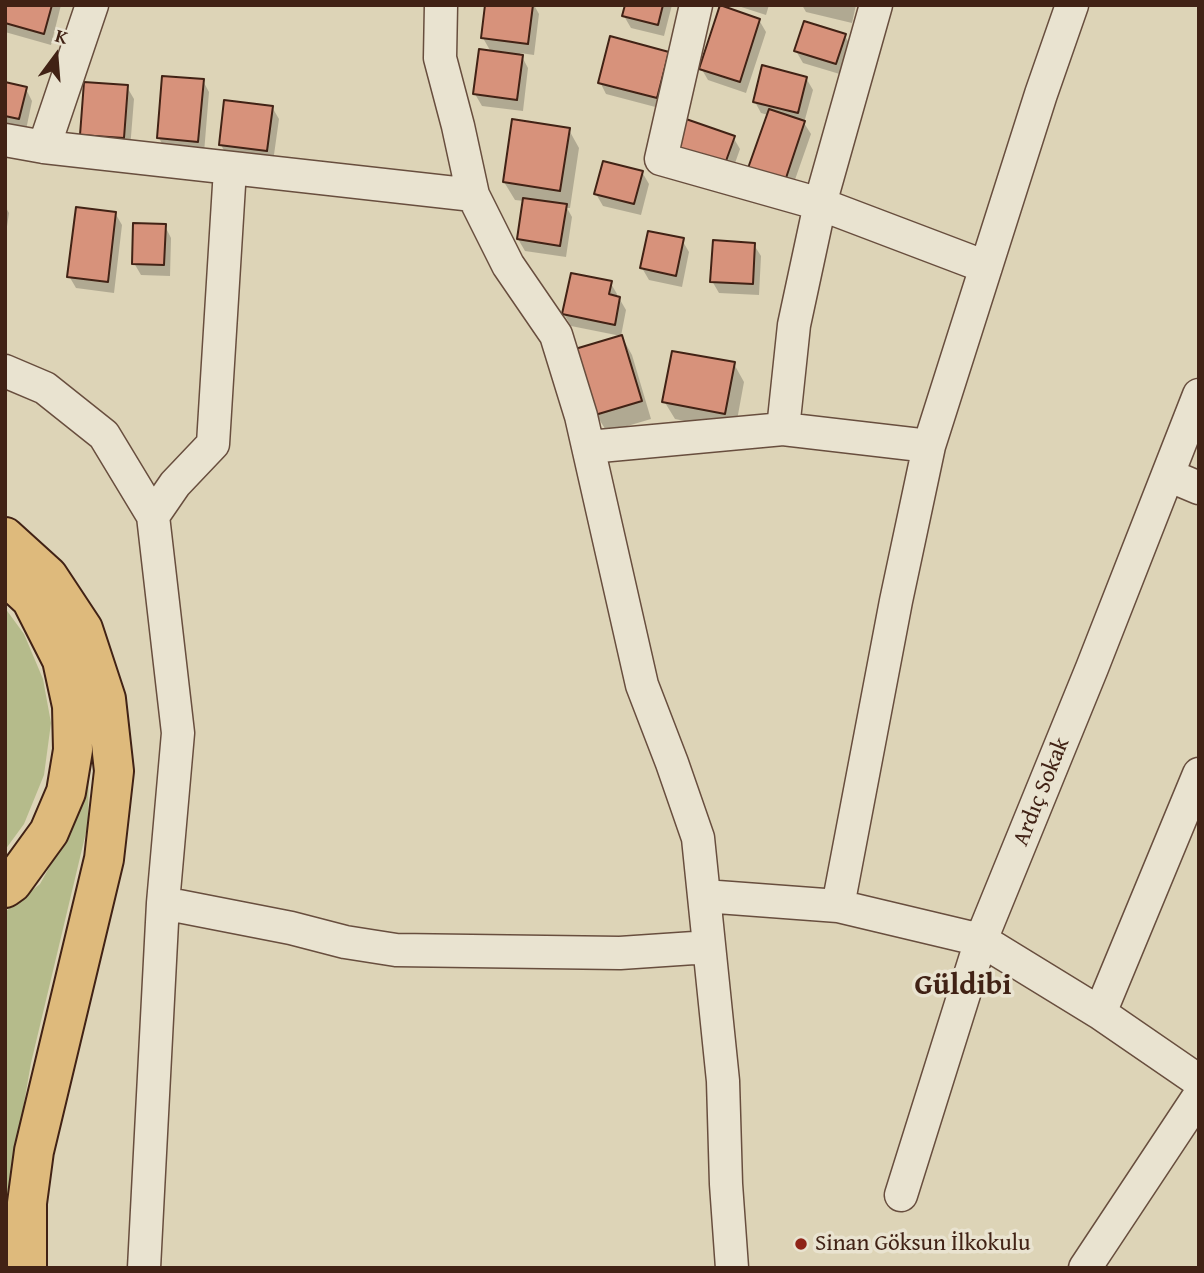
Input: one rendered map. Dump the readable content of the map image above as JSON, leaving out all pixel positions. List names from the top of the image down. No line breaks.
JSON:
{"streets":{"street":["Ardıç Sokak"]},"districts":["Güldibi"],"places":["Sinan Göksun İlkokulu"],"north":"top"}
